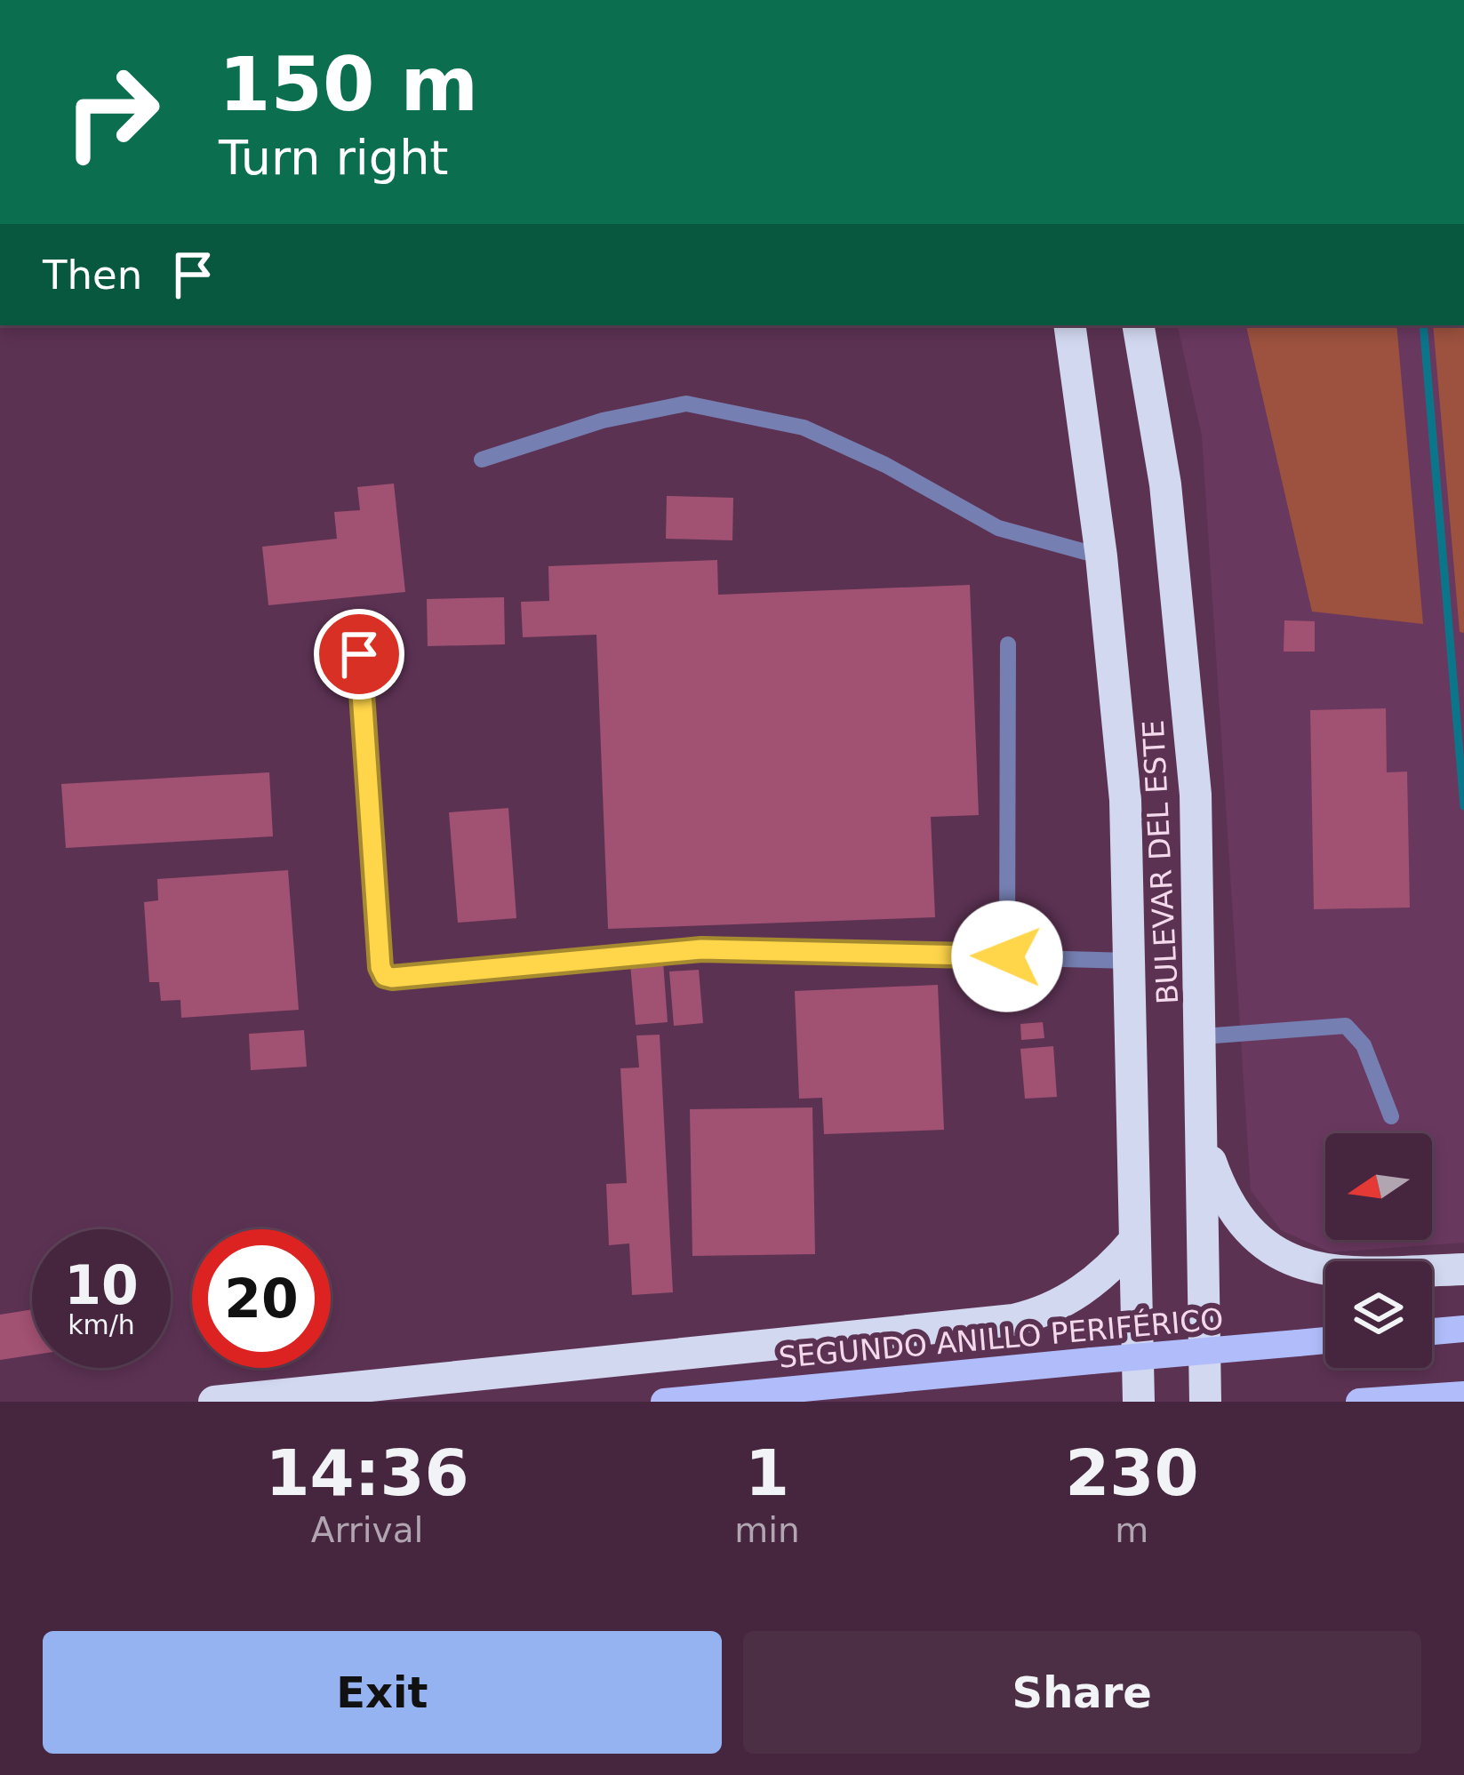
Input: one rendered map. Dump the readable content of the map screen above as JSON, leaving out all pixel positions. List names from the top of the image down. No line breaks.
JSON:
{"streets":{"highway":["BULEVAR DEL ESTE"],"main road":["SEGUNDO ANILLO PERIFÉRICO"]},"north":"left","page":{"turn":["150 m","Turn right"],"then":"Then","speed":"10 km/h","limit":"20","eta":["14:36","Arrival","1","min","230","m"],"buttons":["Exit","Share"]}}
